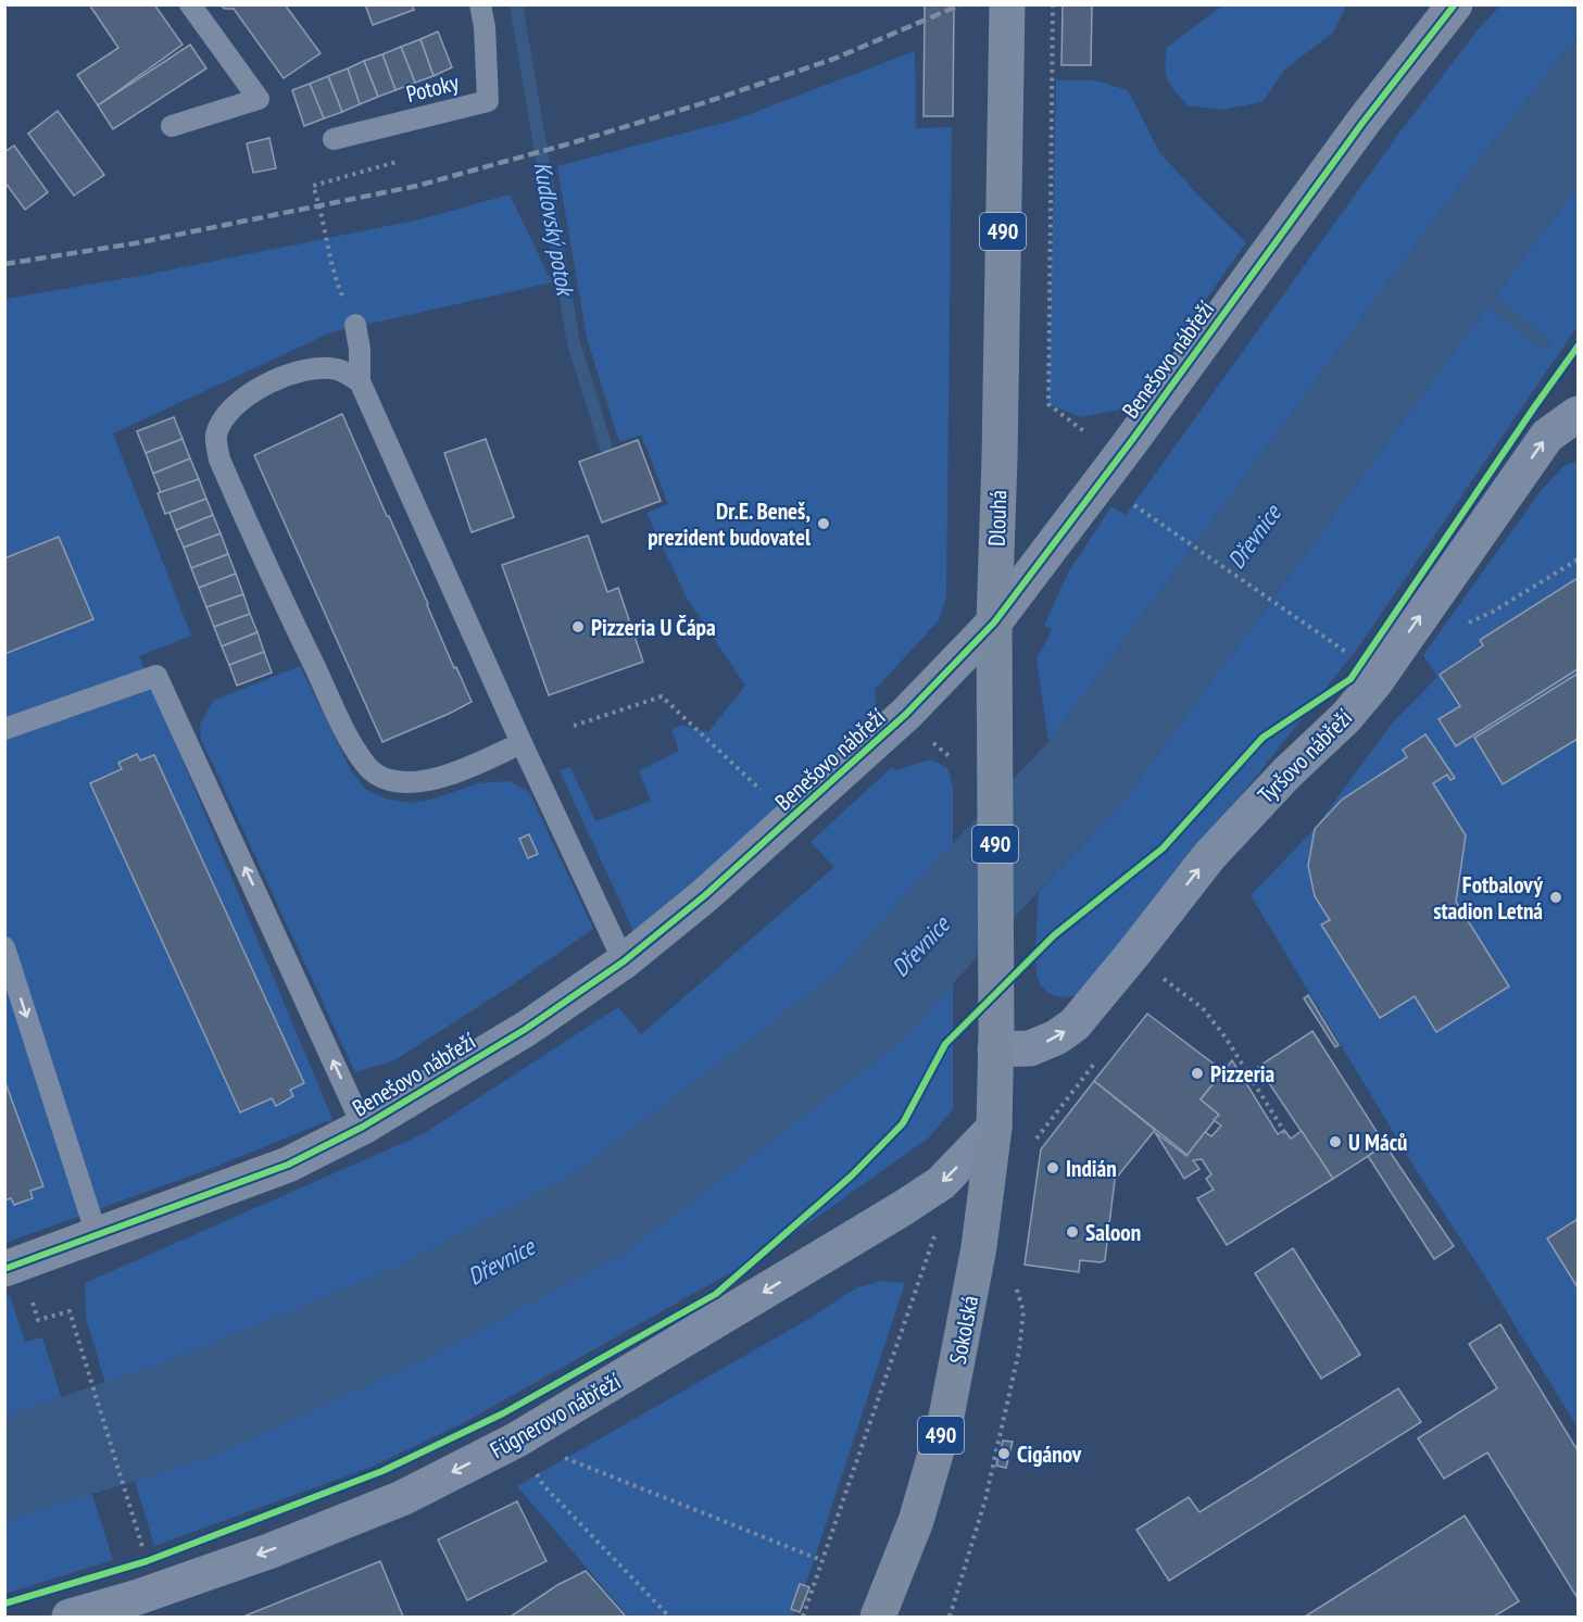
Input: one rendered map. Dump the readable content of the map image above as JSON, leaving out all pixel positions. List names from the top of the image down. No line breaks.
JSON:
{"streets":{"main road":["490","Dlouhá","Sokolská"],"street":["Benešovo nábřeží","Tyršovo nábřeží","Fügnerovo nábřeží"],"lane":["Potoky"]},"crossings":[["Benešovo nábřeží","Dlouhá"],["Dlouhá","Tyršovo nábřeží"],["Dlouhá","Sokolská"],["Tyršovo nábřeží","Sokolská"],["Sokolská","Fügnerovo nábřeží"]],"one_way":["Tyršovo nábřeží","Fügnerovo nábřeží"],"water":["Kudlovský potok","Dřevnice"],"places":["Dr.E. Beneš, prezident budovatel","Pizzeria U Čápa","Fotbalový stadion Letná","Pizzeria","U Máců","Indián","Saloon","Cigánov"]}
